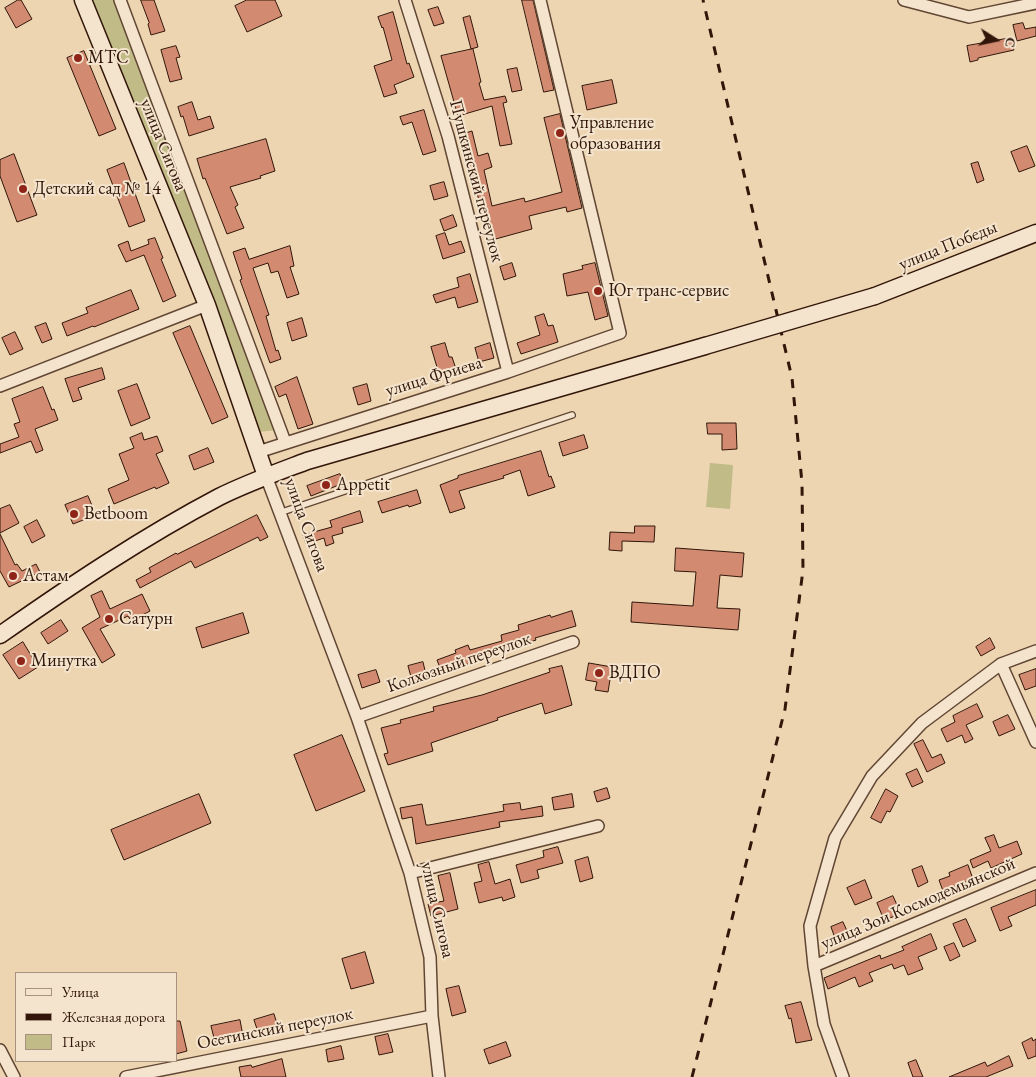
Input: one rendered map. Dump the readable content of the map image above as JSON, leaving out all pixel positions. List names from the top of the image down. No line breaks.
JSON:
{"streets":{"main road":["улица Сигова","улица Победы"],"street":["Пушкинский переулок","улица Фриева","Колхозный переулок","улица Зои Космодемьянской","Осетинский переулок"]},"crossings":[["улица Сигова","улица Победы"],["улица Сигова","улица Фриева"],["улица Сигова","Колхозный переулок"],["улица Сигова","Осетинский переулок"],["Пушкинский переулок","улица Фриева"]],"places":["МТС","Управление образования","Детский сад № 14","Юг транс-сервис","Appetit","Betboom","Астам","Сатурн","Минутка","ВДПО"],"legend":["Улица","Железная дорога","Парк"],"north":"right"}
